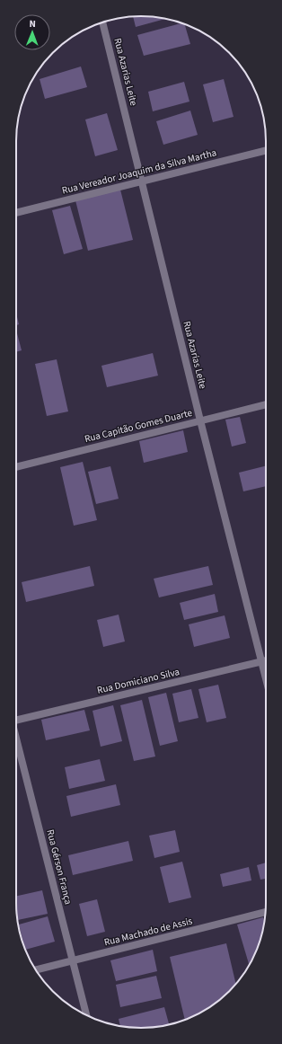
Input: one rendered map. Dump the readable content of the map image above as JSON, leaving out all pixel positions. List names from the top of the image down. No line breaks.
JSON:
{"streets":{"street":["Rua Azarias Leite","Rua Vereador Joaquim da Silva Martha","Rua Capitão Gomes Duarte","Rua Domiciano Silva","Rua Gérson França","Rua Machado de Assis"]},"crossings":[["Rua Azarias Leite","Rua Vereador Joaquim da Silva Martha"],["Rua Azarias Leite","Rua Capitão Gomes Duarte"],["Rua Azarias Leite","Rua Domiciano Silva"],["Rua Gérson França","Rua Machado de Assis"]],"north":"top"}
